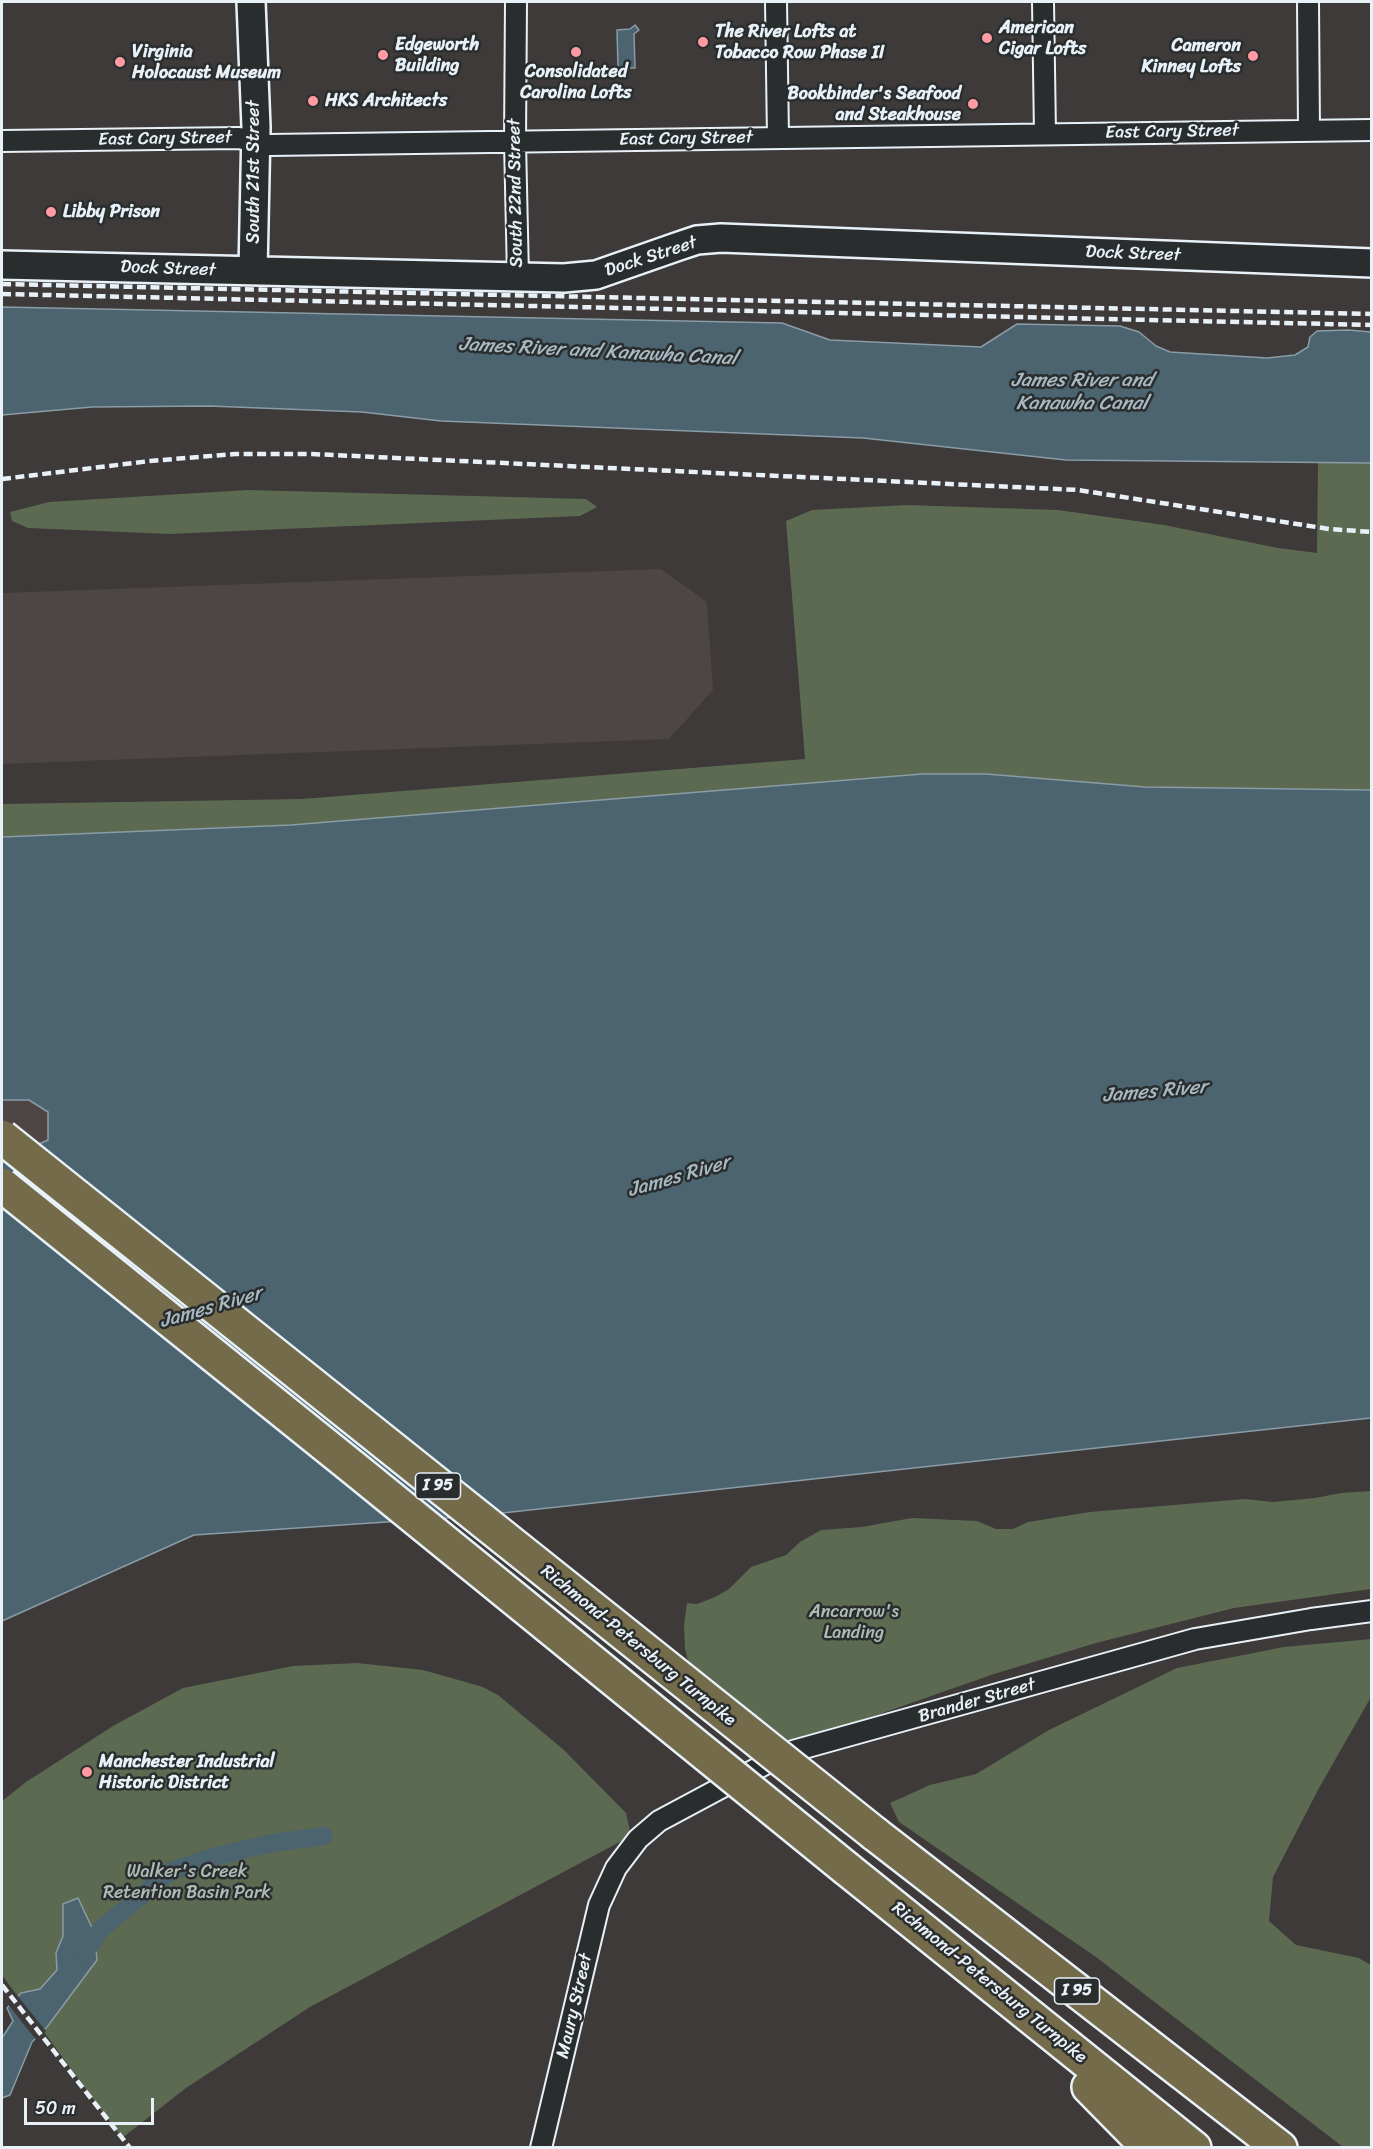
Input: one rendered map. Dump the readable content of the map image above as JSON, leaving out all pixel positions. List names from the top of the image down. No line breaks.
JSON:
{"streets":{"highway":["I 95","Richmond-Petersburg Turnpike"],"main road":["South 21st Street","Dock Street"],"street":["East Cary Street","South 22nd Street","Brander Street","Maury Street"]},"crossings":[["East Cary Street","South 21st Street"],["East Cary Street","South 22nd Street"],["South 21st Street","Dock Street"],["South 22nd Street","Dock Street"],["Brander Street","Maury Street"]],"water":["James River and Kanawha Canal","James River"],"parks":["Ancarrow's Landing","Walker's Creek Retention Basin Park"],"places":["American Cigar Lofts","The River Lofts at Tobacco Row Phase II","Consolidated Carolina Lofts","Edgeworth Building","Cameron Kinney Lofts","Virginia Holocaust Museum","HKS Architects","Bookbinder's Seafood and Steakhouse","Libby Prison","Manchester Industrial Historic District"],"scale_bar":"50 m"}
